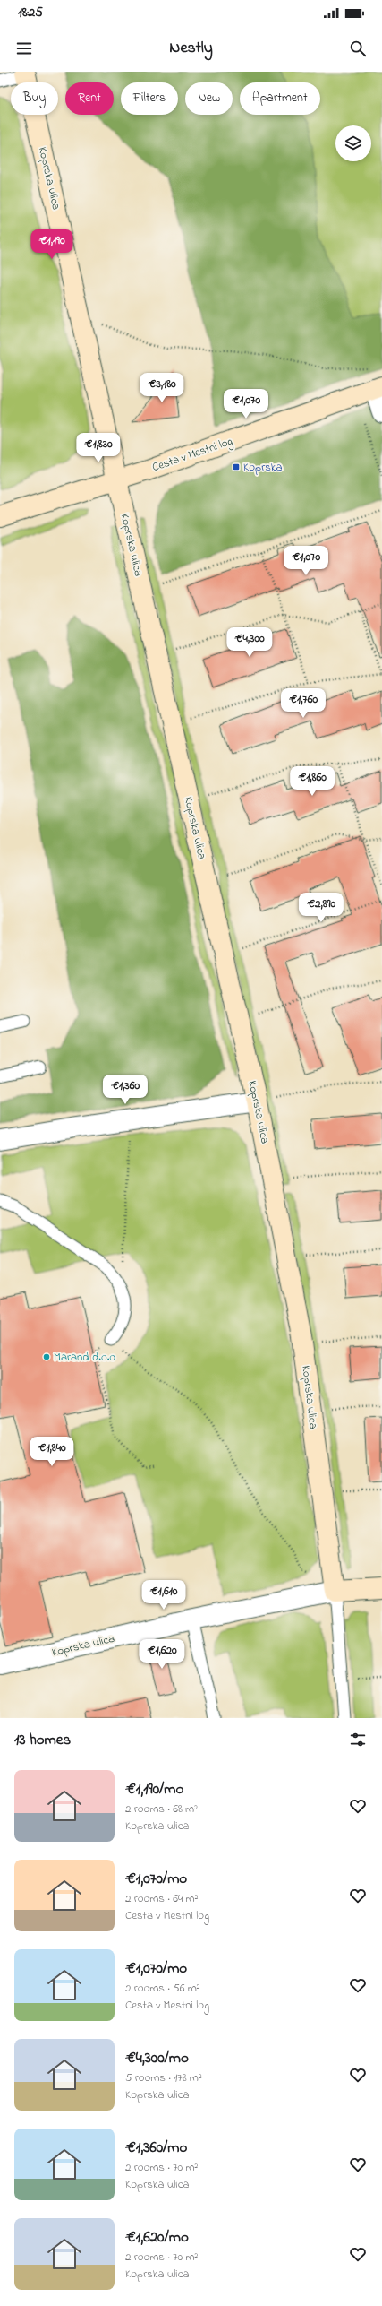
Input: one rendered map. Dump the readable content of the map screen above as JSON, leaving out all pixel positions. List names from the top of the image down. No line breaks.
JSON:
{"streets":{"street":["Koprska ulica","Cesta v Mestni log"]},"crossings":[["Koprska ulica","Cesta v Mestni log"]],"places":{"transit":["Koprska"],"other":["Marand d.o.o"]},"page":{"status":"18:25","header":"Nestly","chip":["Buy","Rent","Filters","New","Apartment"],"price":["€1,190","€3,180","€1,070","€1,830","€1,070","€4,300","€1,760","€1,860","€2,890","€1,360","€1,840","€1,610","€1,620"],"heading":"13 homes","list":[{"name":"€1,190/mo","note":"2 rooms · 68 m² · Koprska ulica"},{"name":"€1,070/mo","note":"2 rooms · 64 m² · Cesta v Mestni log"},{"name":"€1,070/mo","note":"2 rooms · 56 m² · Cesta v Mestni log"},{"name":"€4,300/mo","note":"5 rooms · 178 m² · Koprska ulica"},{"name":"€1,360/mo","note":"2 rooms · 70 m² · Koprska ulica"},{"name":"€1,620/mo","note":"2 rooms · 70 m² · Koprska ulica"}]}}
